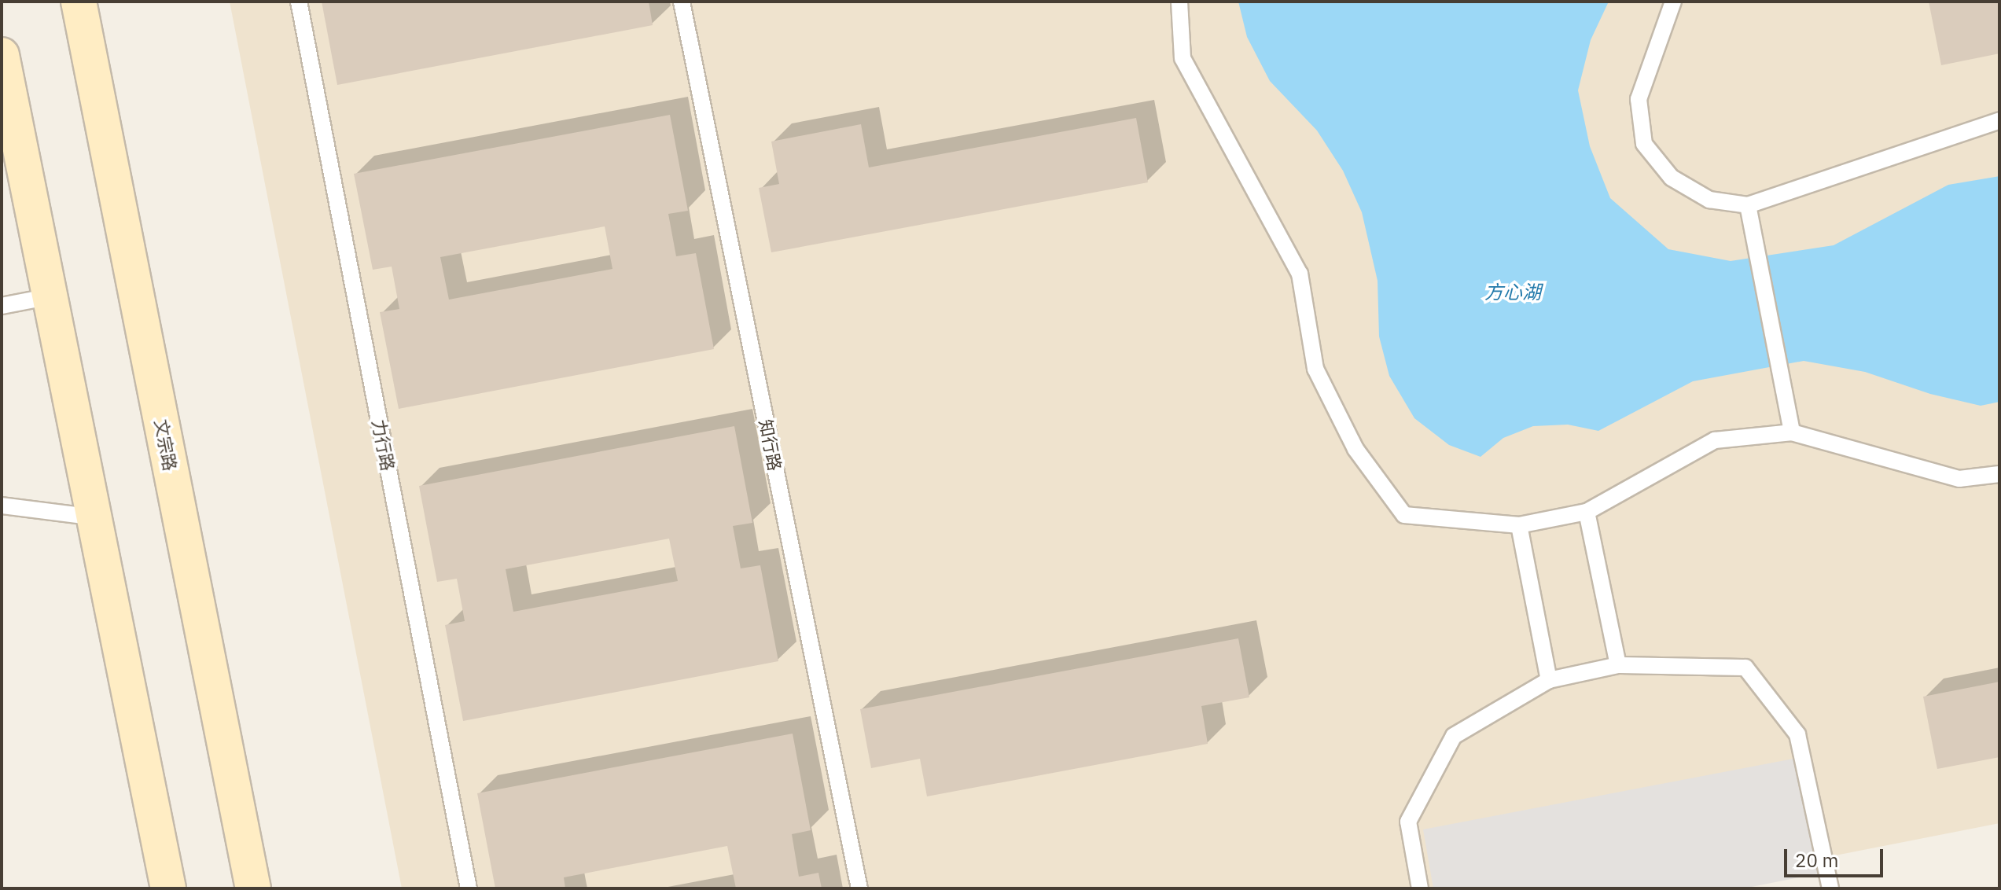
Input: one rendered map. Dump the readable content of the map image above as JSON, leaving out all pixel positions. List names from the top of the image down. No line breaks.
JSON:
{"streets":{"street":["文宗路"],"lane":["力行路","知行路"]},"water":["方心湖"],"scale_bar":"20 m"}
